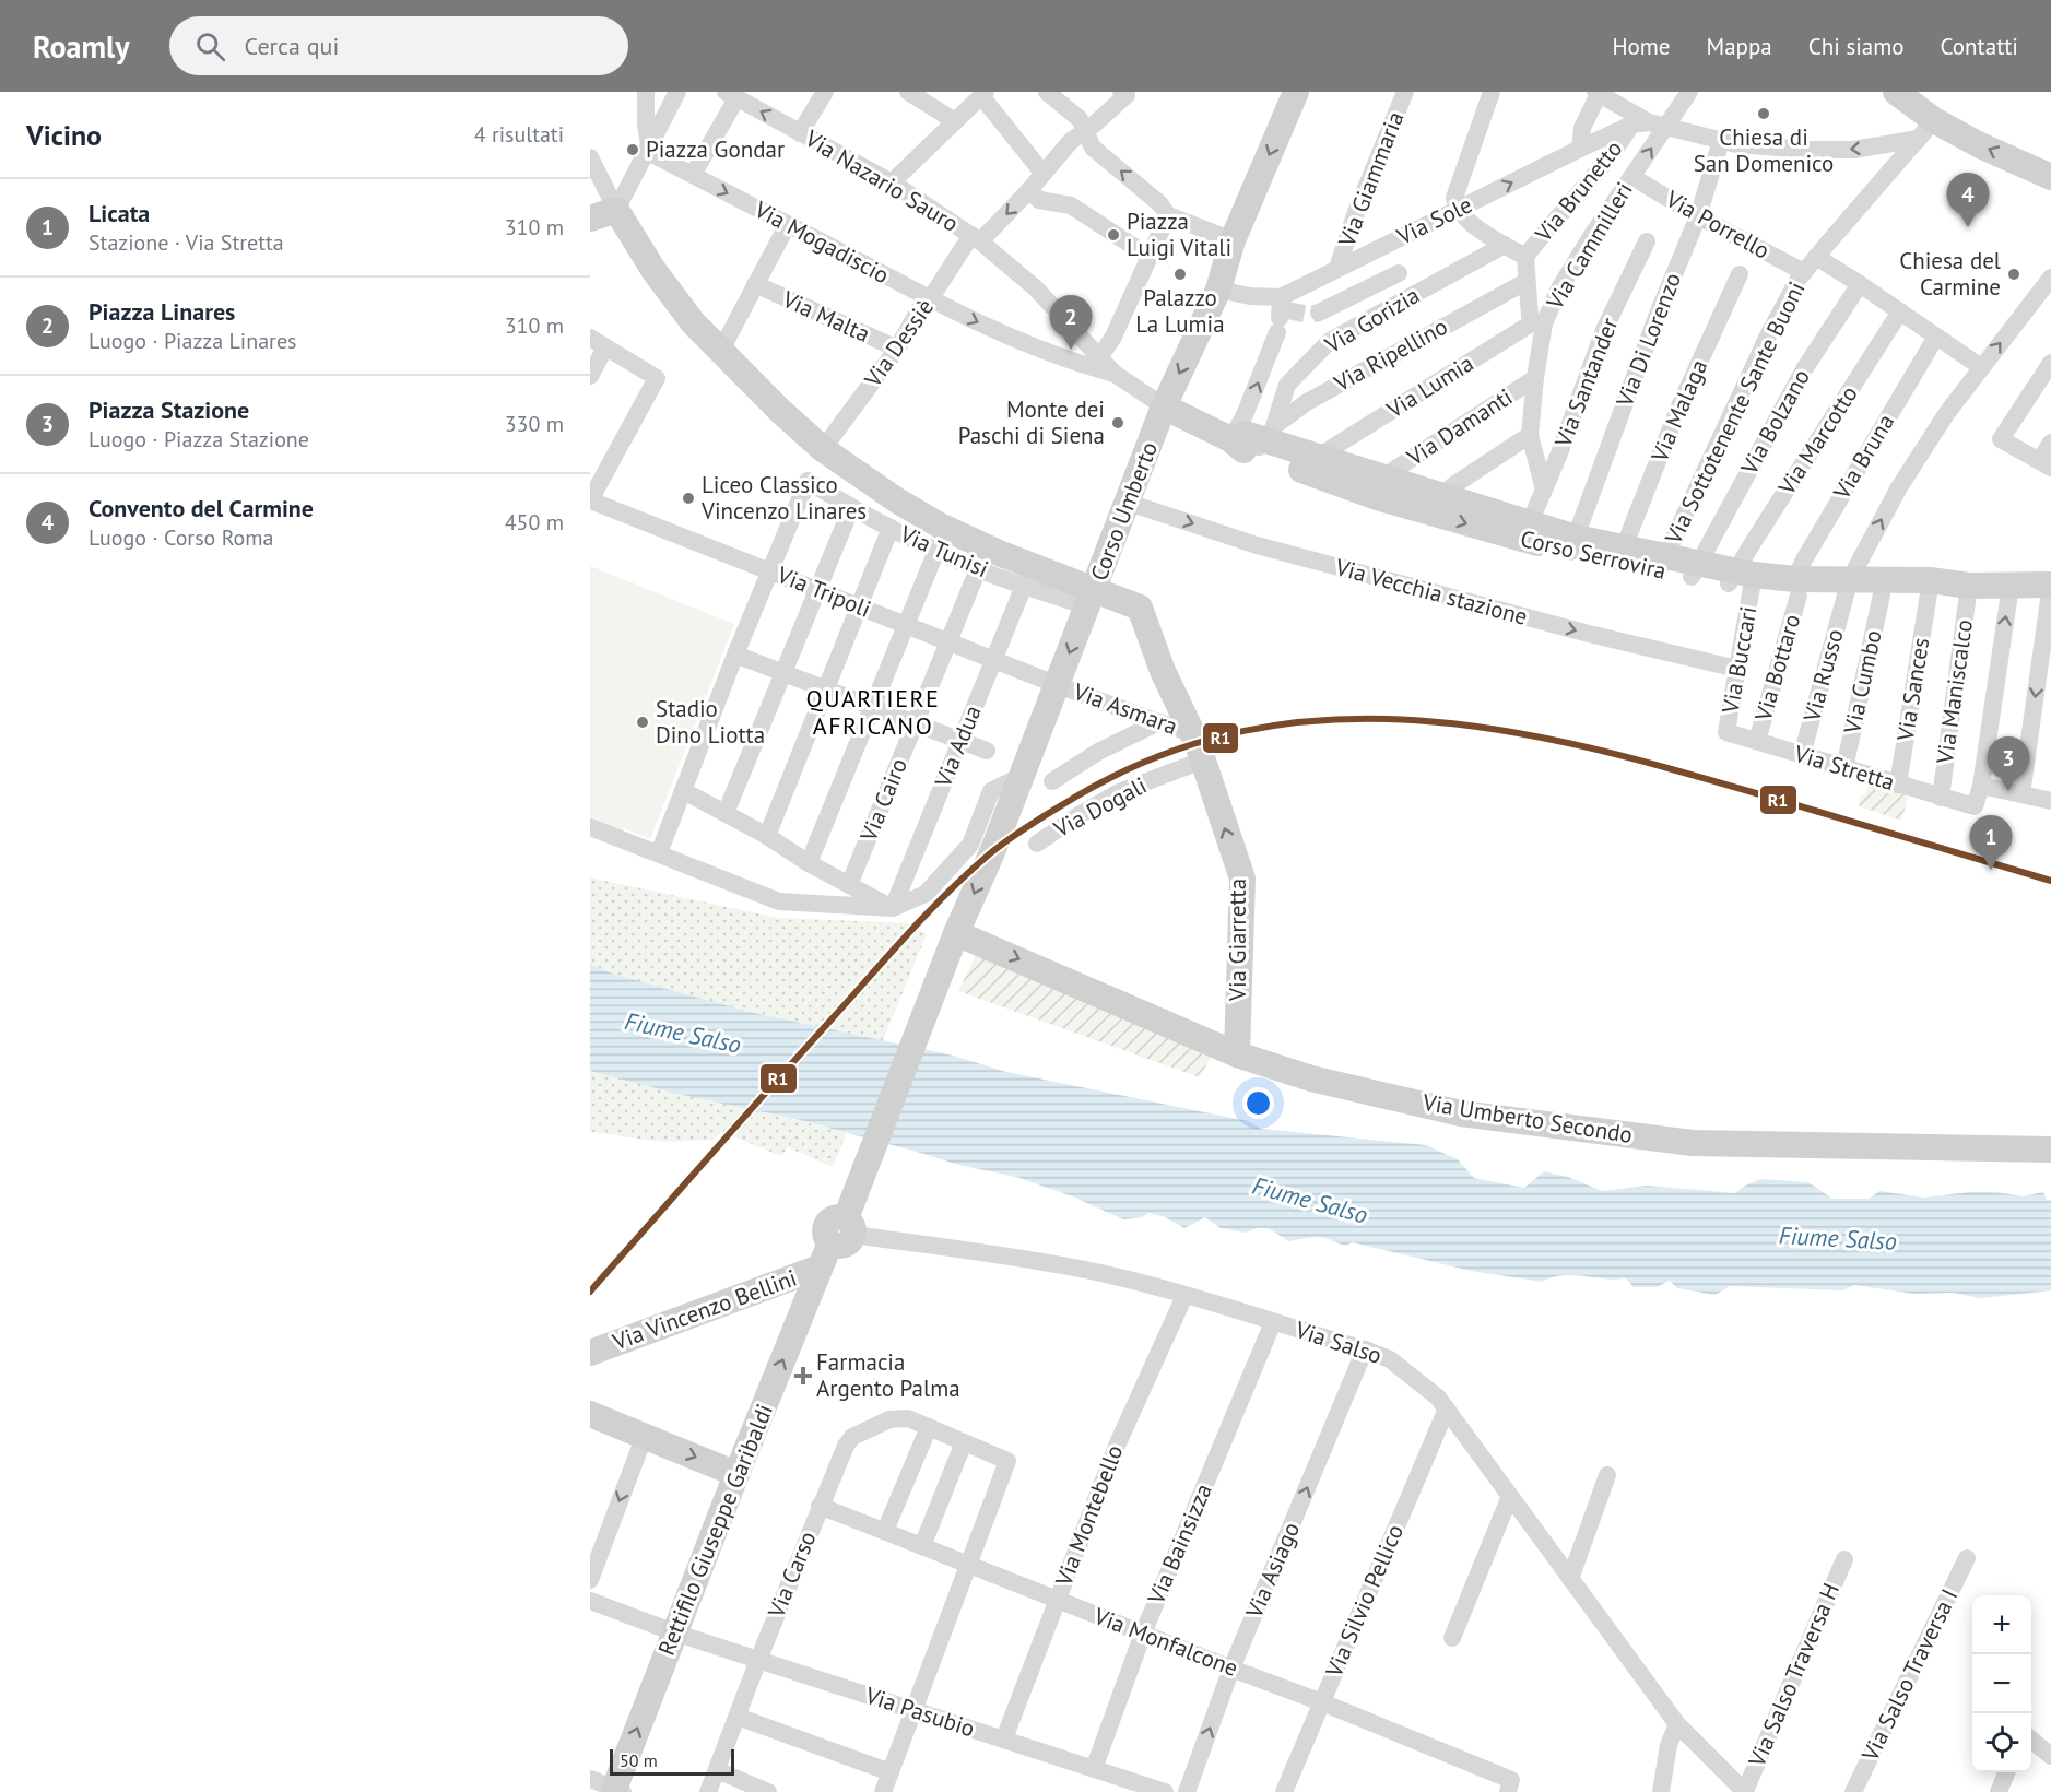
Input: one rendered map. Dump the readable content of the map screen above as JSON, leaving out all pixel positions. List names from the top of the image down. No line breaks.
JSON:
{"streets":{"main road":["Corso Umberto","Corso Serrovira","Via Giarretta","Via Umberto Secondo","Via Vincenzo Bellini","Rettifilo Giuseppe Garibaldi"],"street":["Via Giammaria","Via Nazario Sauro","Via Brunetto","Via Sole","Via Porrello","Via Mogadiscio","Via Cammilleri","Via Malta","Via Gorizia","Via Di Lorenzo","Via Dessiè","Via Ripellino","Via Santander","Via Lumia","Via Malaga","Via Sottotenente Sante Buoni","Via Bolzano","Via Damanti","Via Marcotto","Via Bruna","Via Tunisi","Via Tripoli","Via Vecchia stazione","Via Buccari","Via Bottaro","Via Russo","Via Cumbo","Via Sances","Via Maniscalco","Via Asmara","Via Adua","Via Stretta","Via Cairo","Via Dogali","Via Salso","Via Montebello","Via Bainsizza","Via Asiago","Via Carso","Via Silvio Pellico","Via Monfalcone","Via Salso Traversa H","Via Salso Traversa I","Via Pasubio"]},"crossings":[["Via Giammaria","Via Sole"],["Via Nazario Sauro","Via Mogadiscio"],["Via Nazario Sauro","Via Dessiè"],["Via Brunetto","Via Sole"],["Via Brunetto","Via Cammilleri"],["Via Sole","Via Cammilleri"],["Via Porrello","Via Cammilleri"],["Via Porrello","Via Di Lorenzo"],["Via Porrello","Via Sottotenente Sante Buoni"],["Via Mogadiscio","Via Dessiè"],["Via Cammilleri","Via Santander"],["Via Cammilleri","Via Lumia"],["Via Cammilleri","Via Damanti"],["Via Malta","Via Dessiè"],["Via Gorizia","Via Ripellino"],["Via Gorizia","Corso Serrovira"],["Via Di Lorenzo","Corso Serrovira"],["Via Ripellino","Corso Serrovira"],["Via Santander","Corso Serrovira"],["Via Lumia","Corso Serrovira"],["Via Malaga","Corso Serrovira"],["Via Sottotenente Sante Buoni","Corso Serrovira"],["Via Bolzano","Corso Serrovira"],["Via Damanti","Corso Serrovira"],["Via Marcotto","Corso Serrovira"],["Via Marcotto","Via Buccari"],["Via Bruna","Corso Serrovira"],["Via Bruna","Via Bottaro"],["Corso Umberto","Via Tunisi"],["Corso Umberto","Corso Serrovira"],["Corso Umberto","Via Tripoli"],["Corso Umberto","Via Vecchia stazione"],["Corso Umberto","Via Asmara"],["Corso Umberto","Via Giarretta"],["Corso Umberto","Via Umberto Secondo"],["Corso Umberto","Rettifilo Giuseppe Garibaldi"],["Via Tunisi","Via Tripoli"],["Via Tunisi","Via Adua"],["Via Tunisi","Via Cairo"],["Via Tunisi","Via Giarretta"],["Corso Serrovira","Via Buccari"],["Corso Serrovira","Via Bottaro"],["Corso Serrovira","Via Russo"],["Corso Serrovira","Via Cumbo"],["Corso Serrovira","Via Sances"],["Corso Serrovira","Via Maniscalco"],["Via Tripoli","Via Asmara"],["Via Tripoli","Via Adua"],["Via Tripoli","Via Cairo"],["Via Vecchia stazione","Via Buccari"],["Via Buccari","Via Stretta"],["Via Bottaro","Via Stretta"],["Via Russo","Via Stretta"],["Via Cumbo","Via Stretta"],["Via Sances","Via Stretta"],["Via Maniscalco","Via Stretta"],["Via Asmara","Via Dogali"],["Via Asmara","Via Giarretta"],["Via Dogali","Via Giarretta"],["Via Giarretta","Via Umberto Secondo"],["Via Vincenzo Bellini","Rettifilo Giuseppe Garibaldi"],["Via Salso","Via Montebello"],["Via Salso","Rettifilo Giuseppe Garibaldi"],["Via Salso","Via Bainsizza"],["Via Salso","Via Asiago"],["Via Salso","Via Silvio Pellico"],["Via Salso","Via Salso Traversa H"],["Via Montebello","Via Monfalcone"],["Via Montebello","Via Pasubio"],["Rettifilo Giuseppe Garibaldi","Via Pasubio"],["Via Bainsizza","Via Monfalcone"],["Via Bainsizza","Via Pasubio"],["Via Asiago","Via Monfalcone"],["Via Carso","Via Monfalcone"],["Via Carso","Via Pasubio"],["Via Silvio Pellico","Via Monfalcone"]],"one_way":["Corso Umberto","Via Vecchia stazione","Via Russo","Via Giarretta","Rettifilo Giuseppe Garibaldi","Via Asiago"],"districts":["QUARTIERE AFRICANO"],"water":["Fiume Salso"],"places":{"other":["Chiesa di San Domenico","Piazza Gondar","Piazza Luigi Vitali","Palazzo La Lumia","Chiesa del Carmine","Monte dei Paschi di Siena","Liceo Classico Vincenzo Linares","Stadio Dino Liotta"],"health":["Farmacia Argento Palma"]},"lines":["transit line R1"],"scale_bar":"50 m","page":{"header":"Roamly","search":"Cerca qui","nav":["Home","Mappa","Chi siamo","Contatti"],"heading":["Vicino","4 risultati"],"pins":["4","2","3","1"],"list":[{"mark":"1","name":"Licata","note":"Stazione · Via Stretta","value":"310 m"},{"mark":"2","name":"Piazza Linares","note":"Luogo · Piazza Linares","value":"310 m"},{"mark":"3","name":"Piazza Stazione","note":"Luogo · Piazza Stazione","value":"330 m"},{"mark":"4","name":"Convento del Carmine","note":"Luogo · Corso Roma","value":"450 m"}],"map_buttons":["+","−"],"scale":"50 m"}}
